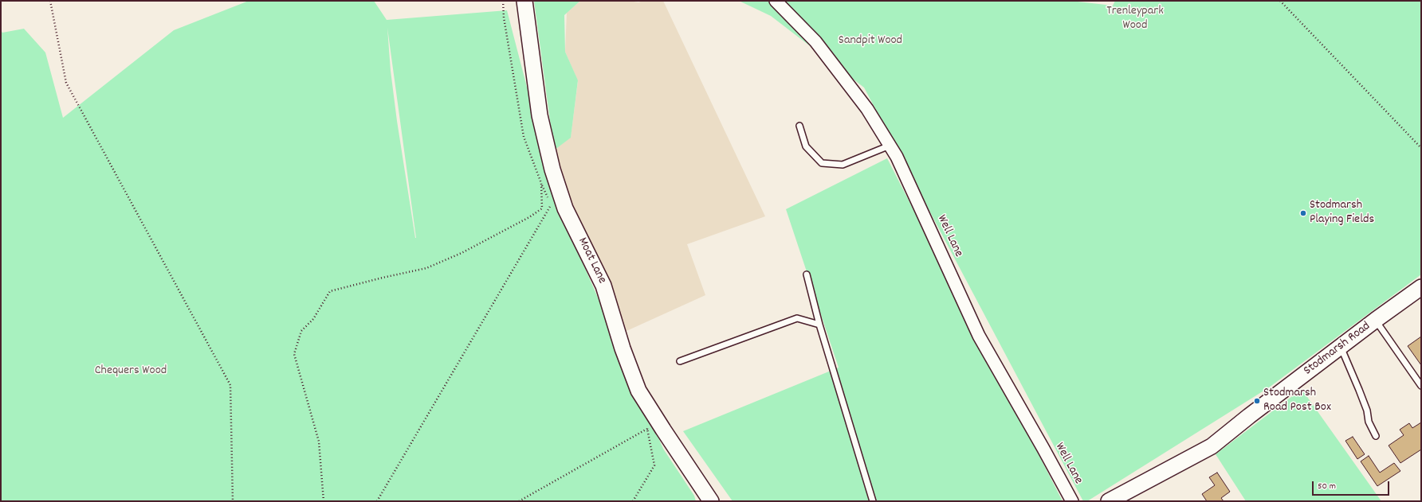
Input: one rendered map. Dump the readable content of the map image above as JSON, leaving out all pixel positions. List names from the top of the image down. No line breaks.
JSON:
{"streets":{"street":["Well Lane","Moat Lane","Stodmarsh Road"]},"parks":["Trenleypark Wood","Sandpit Wood","Chequers Wood"],"places":["Stodmarsh Playing Fields","Stodmarsh Road Post Box"],"scale_bar":"50 m"}
